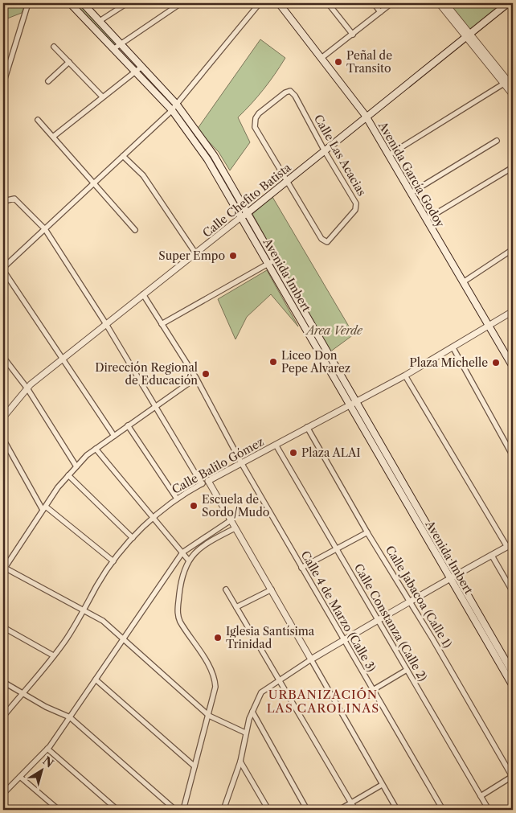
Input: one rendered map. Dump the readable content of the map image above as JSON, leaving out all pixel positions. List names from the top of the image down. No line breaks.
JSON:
{"streets":{"main road":["Avenida García Godoy","Calle Chefito Batista","Avenida Imbert"],"street":["Calle Las Acacias","Calle Balilo Gómez","Calle Jabacoa (Calle 1)","Calle 4 de Marzo (Calle 3)","Calle Constanza (Calle 2)"]},"crossings":[["Calle Las Acacias","Calle Chefito Batista"],["Avenida García Godoy","Calle Chefito Batista"],["Avenida García Godoy","Calle Balilo Gómez"],["Calle Chefito Batista","Avenida Imbert"],["Calle Chefito Batista","Calle 4 de Marzo (Calle 3)"],["Avenida Imbert","Calle Balilo Gómez"],["Calle Balilo Gómez","Calle Jabacoa (Calle 1)"],["Calle Balilo Gómez","Calle 4 de Marzo (Calle 3)"],["Calle Balilo Gómez","Calle Constanza (Calle 2)"]],"districts":["URBANIZACIÓN LAS CAROLINAS"],"parks":["Area Verde"],"places":["Peñal de Transito","Super Empo","Liceo Don Pepe Alvarez","Plaza Michelle","Dirección Regional de Educación","Plaza ALAI","Escuela de Sordo/Mudo","Iglesia Santísima Trinidad"],"north":"top right"}
